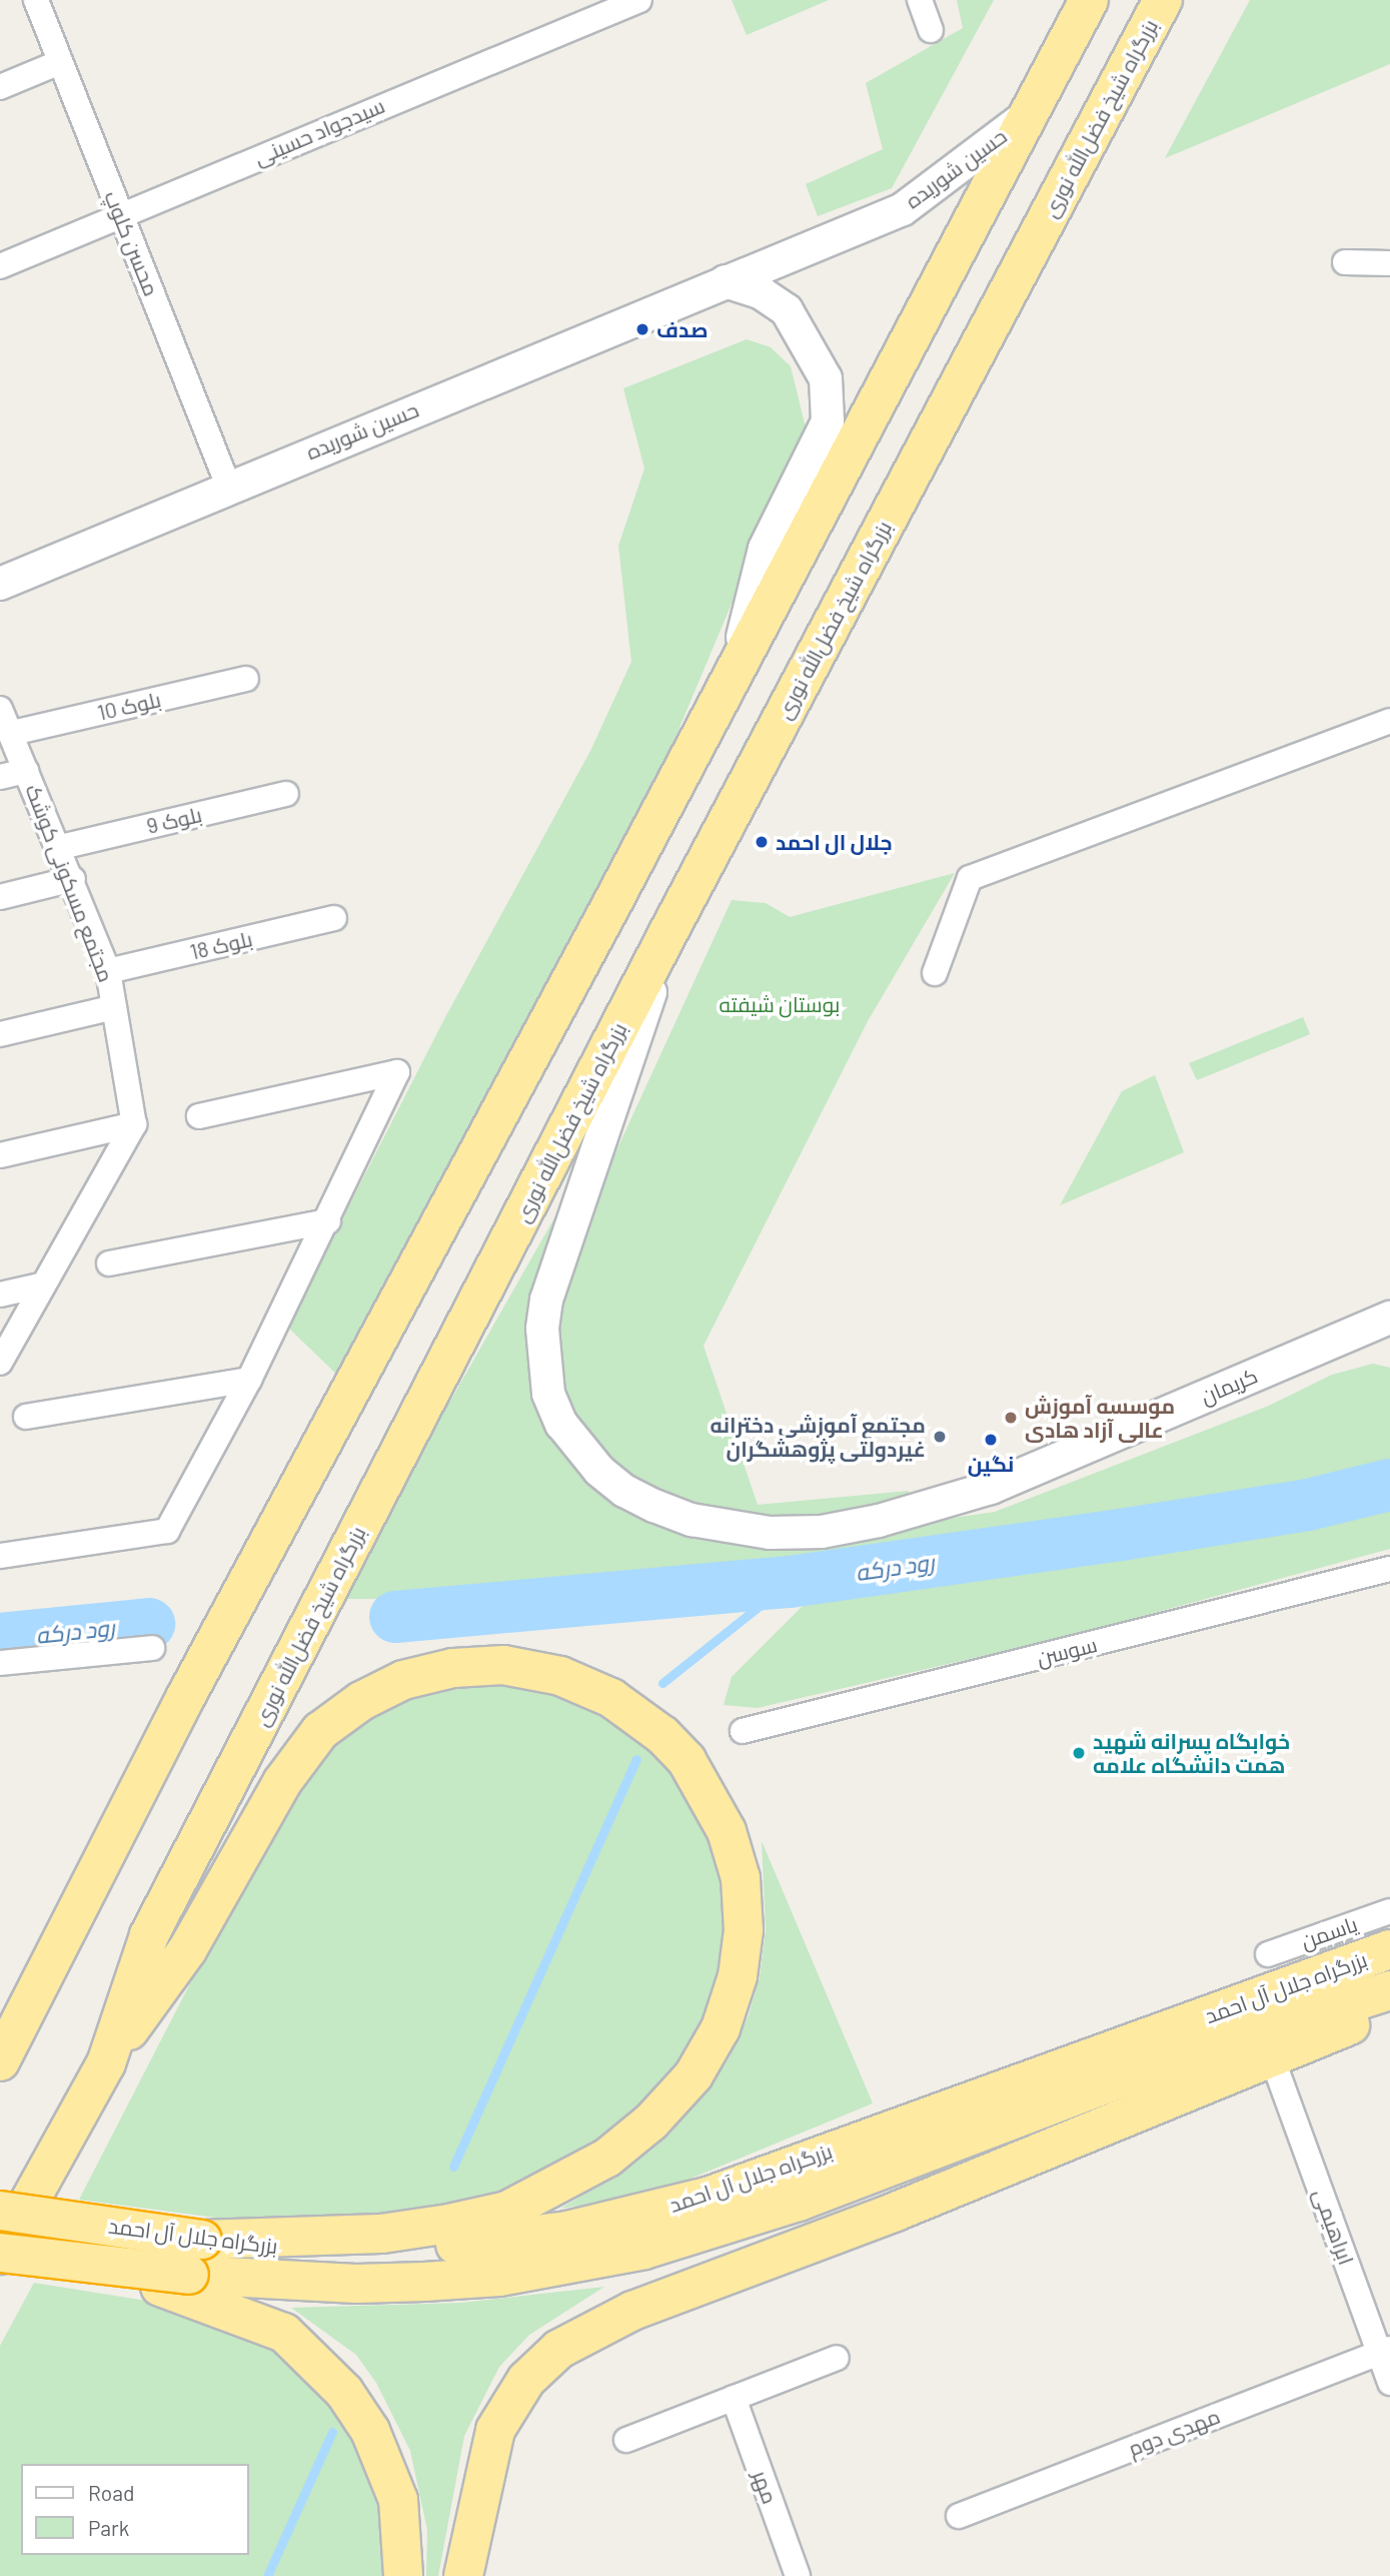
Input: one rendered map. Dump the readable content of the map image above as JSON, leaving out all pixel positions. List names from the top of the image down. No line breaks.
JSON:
{"streets":{"highway":["بزرگراه شیخ فضل‌الله نوری","بزرگراه جلال آل احمد"],"street":["سیدجواد حسینی","حسین شوریده","محسن کلوپ","بلوک 10","بلوک 9","مجتمع مسکونی کوشک","بلوک 18","کریمان","سوسن","یاسمن","ابراهیمی","مهدی دوم","مهر"]},"crossings":[["بزرگراه شیخ فضل‌الله نوری","کریمان"],["بزرگراه شیخ فضل‌الله نوری","بزرگراه جلال آل احمد"],["سیدجواد حسینی","محسن کلوپ"],["حسین شوریده","محسن کلوپ"],["بلوک 10","مجتمع مسکونی کوشک"],["بلوک 9","مجتمع مسکونی کوشک"],["مجتمع مسکونی کوشک","بلوک 18"],["ابراهیمی","مهدی دوم"]],"water":["رود درکه"],"parks":["بوستان شیفته"],"places":["صدف","جلال ال احمد","موسسه آموزش عالی آزاد هادی","مجتمع آموزشی دخترانه غیردولتی پژوهشگران","نگین","خوابگاه پسرانه شهید همت دانشگاه علامه"],"legend":["Road","Park"]}
